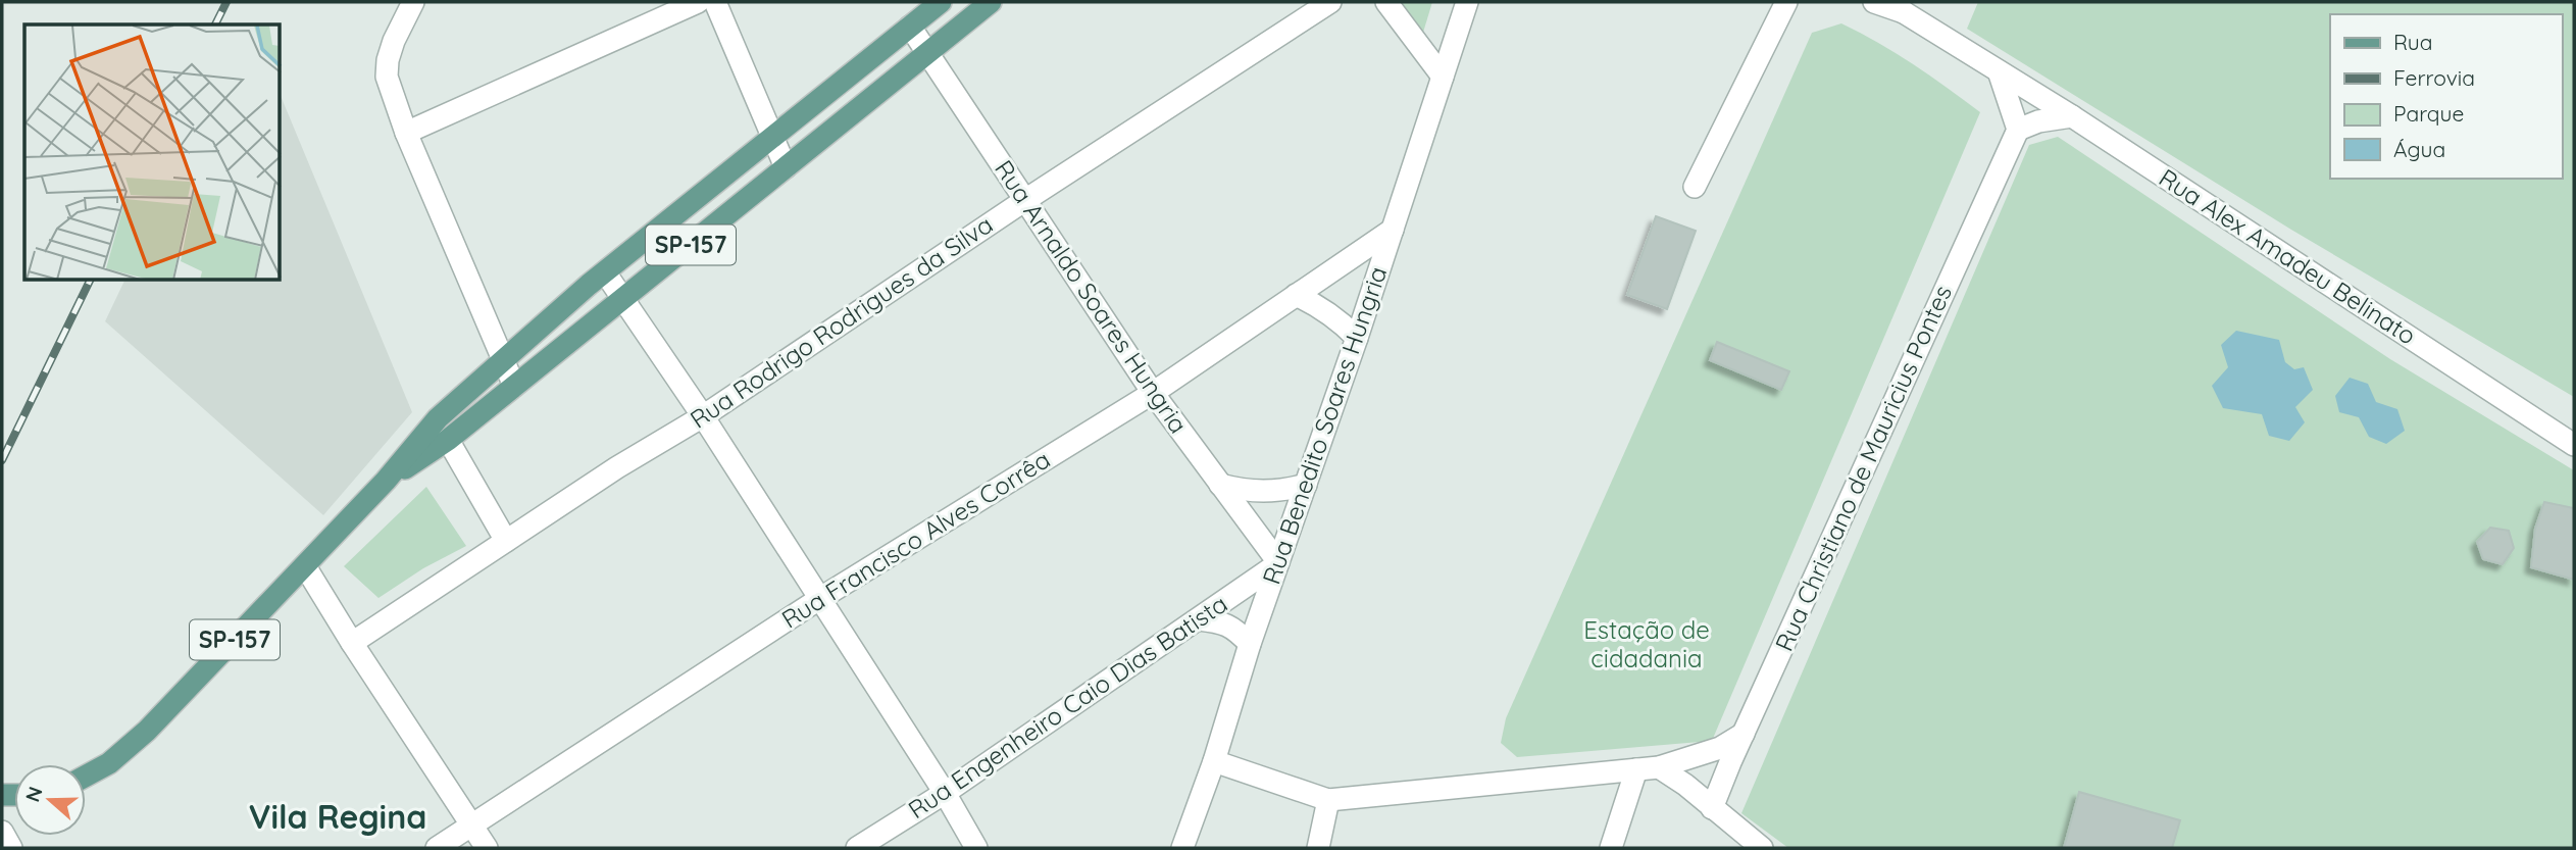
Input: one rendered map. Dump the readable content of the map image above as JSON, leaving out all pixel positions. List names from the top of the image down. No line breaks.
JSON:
{"streets":{"main road":["SP-157"],"street":["Rua Alex Amadeu Belinato","Rua Arnaldo Soares Hungria","Rua Rodrigo Rodrigues da Silva","Rua Benedito Soares Hungria","Rua Christiano de Mauricius Pontes","Rua Francisco Alves Corrêa","Rua Engenheiro Caio Dias Batista"]},"crossings":[["SP-157","Rua Arnaldo Soares Hungria"],["Rua Arnaldo Soares Hungria","Rua Rodrigo Rodrigues da Silva"],["Rua Arnaldo Soares Hungria","Rua Benedito Soares Hungria"],["Rua Arnaldo Soares Hungria","Rua Francisco Alves Corrêa"],["Rua Arnaldo Soares Hungria","Rua Engenheiro Caio Dias Batista"],["Rua Benedito Soares Hungria","Rua Francisco Alves Corrêa"],["Rua Benedito Soares Hungria","Rua Engenheiro Caio Dias Batista"]],"districts":["Vila Regina"],"parks":["Estação de cidadania"],"legend":["Rua","Ferrovia","Parque","Água"],"north":"left"}
